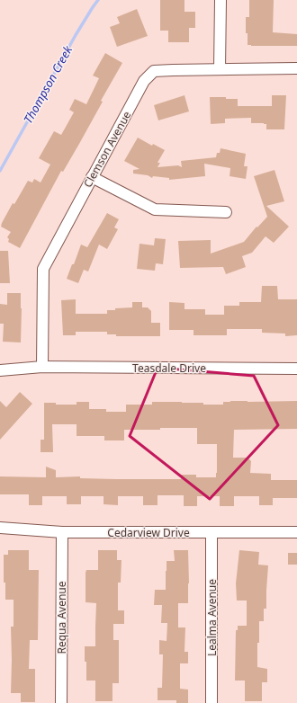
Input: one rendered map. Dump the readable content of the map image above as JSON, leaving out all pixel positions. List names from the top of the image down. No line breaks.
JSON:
{"streets":{"street":["Clemson Avenue","Teasdale Drive","Cedarview Drive","Requa Avenue","Lealma Avenue"]},"crossings":[["Clemson Avenue","Teasdale Drive"],["Cedarview Drive","Requa Avenue"],["Cedarview Drive","Lealma Avenue"]],"water":["Thompson Creek"]}
